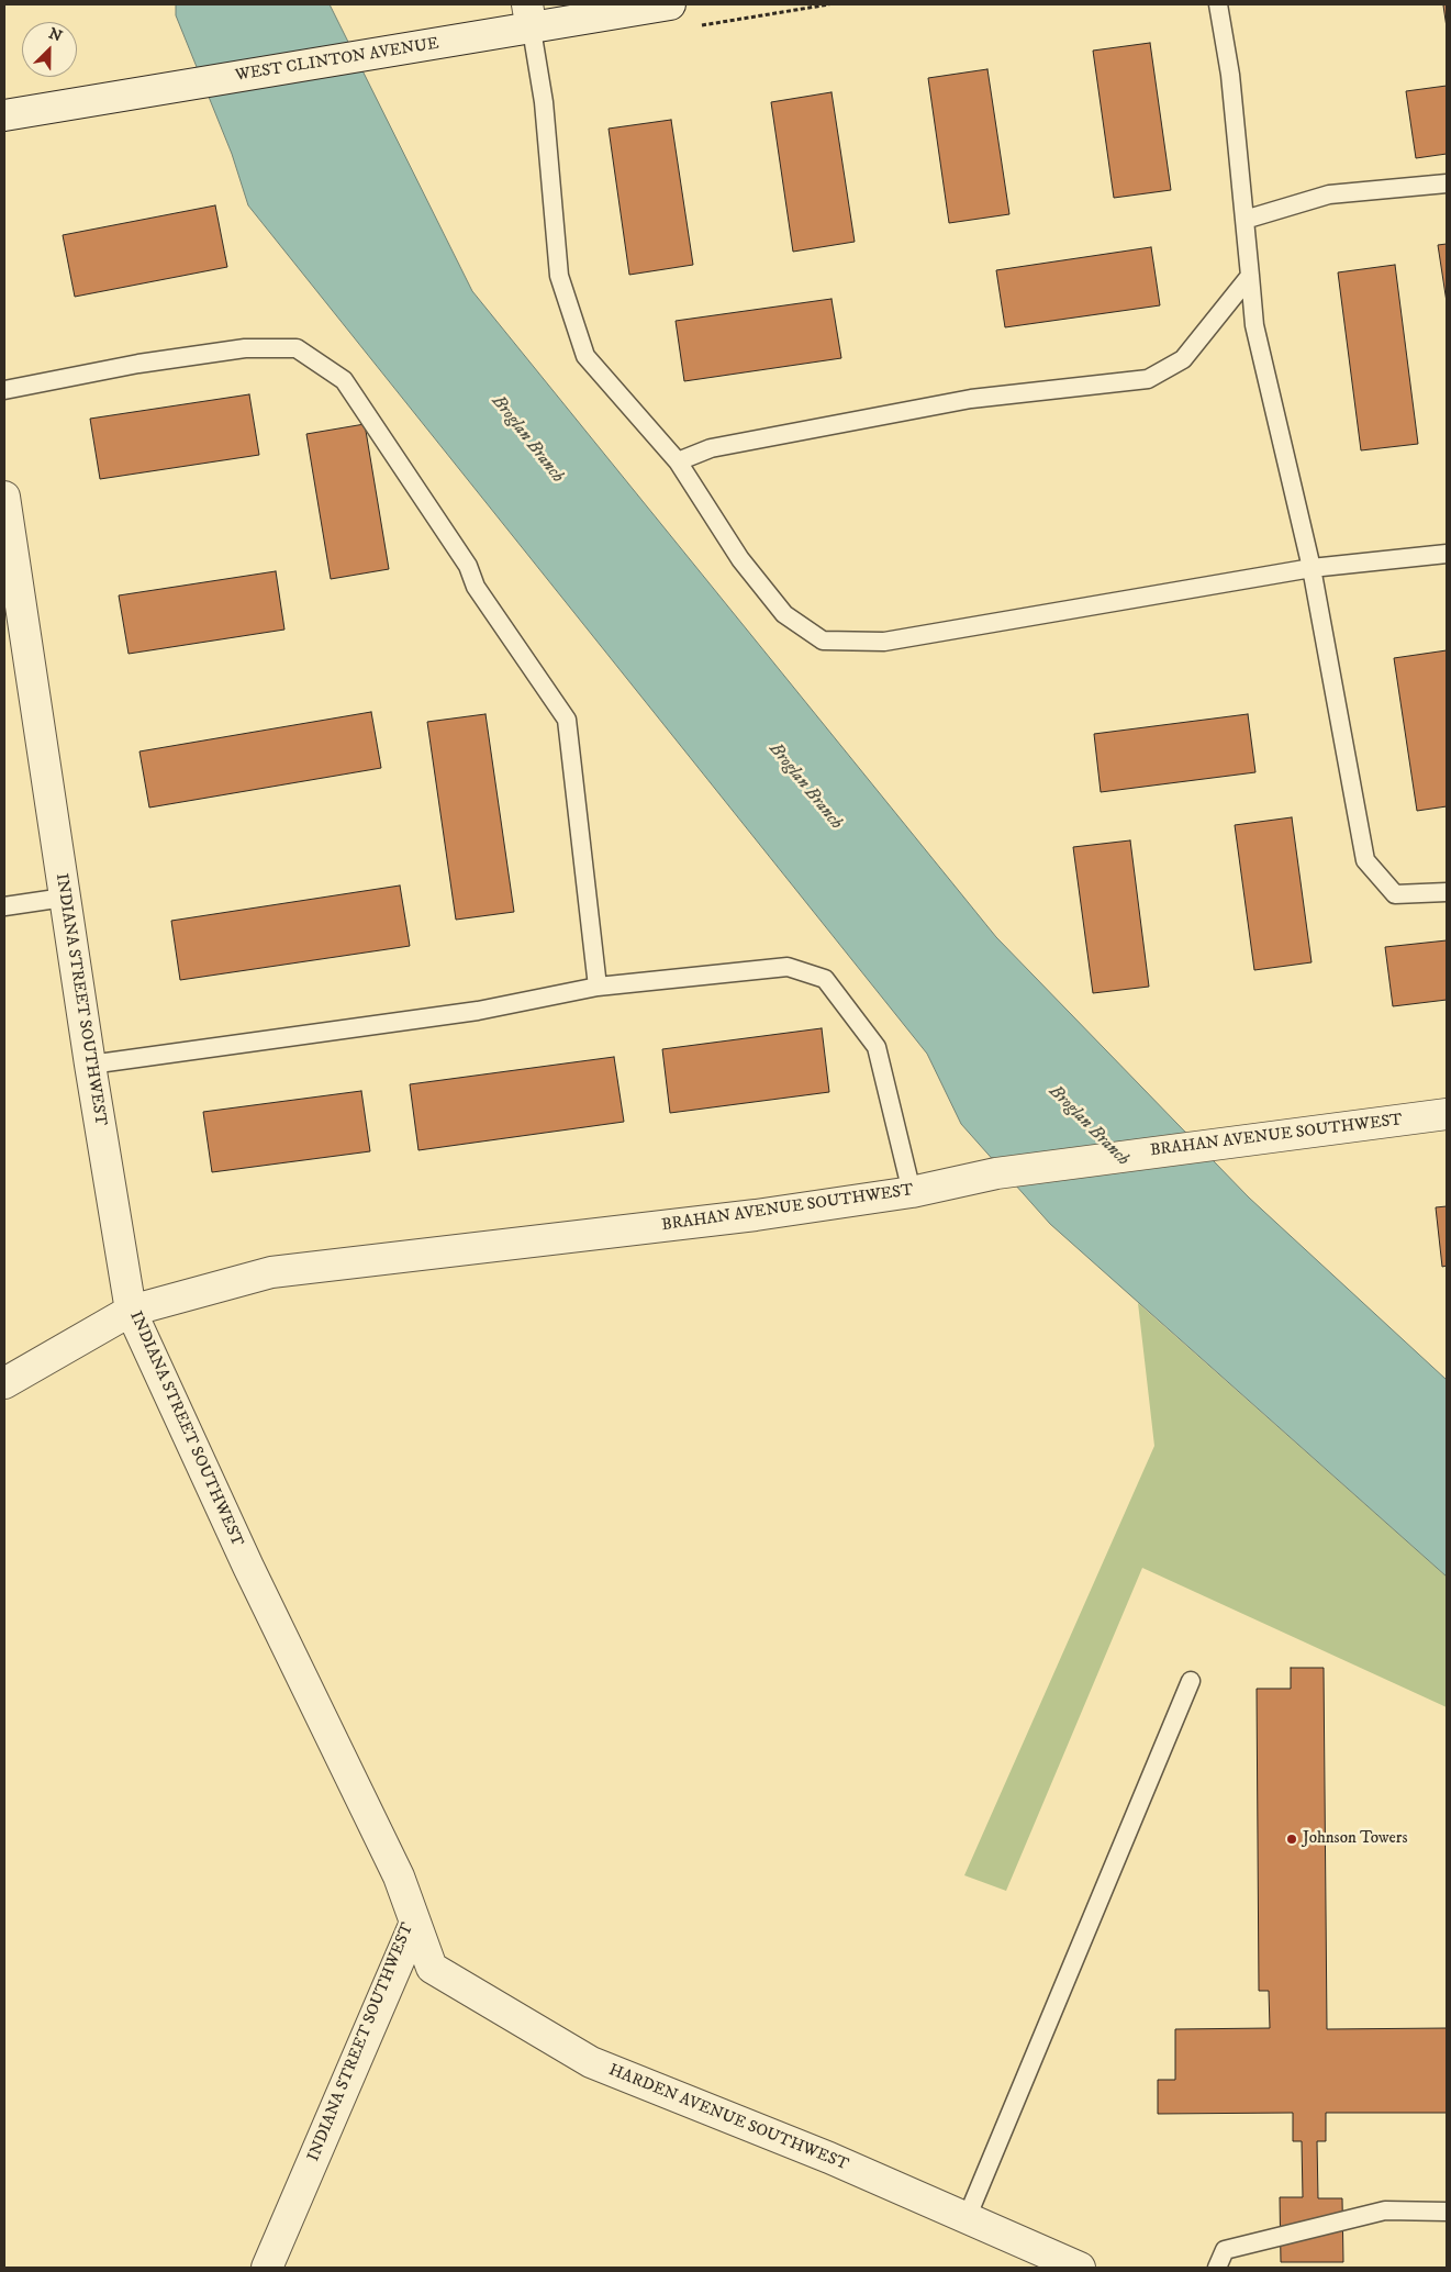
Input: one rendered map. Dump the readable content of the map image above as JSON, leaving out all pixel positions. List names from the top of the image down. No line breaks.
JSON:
{"streets":{"street":["WEST CLINTON AVENUE","INDIANA STREET SOUTHWEST","BRAHAN AVENUE SOUTHWEST","HARDEN AVENUE SOUTHWEST"]},"crossings":[["INDIANA STREET SOUTHWEST","BRAHAN AVENUE SOUTHWEST"],["INDIANA STREET SOUTHWEST","HARDEN AVENUE SOUTHWEST"]],"water":["Broglan Branch"],"places":["Johnson Towers"],"north":"top right"}
